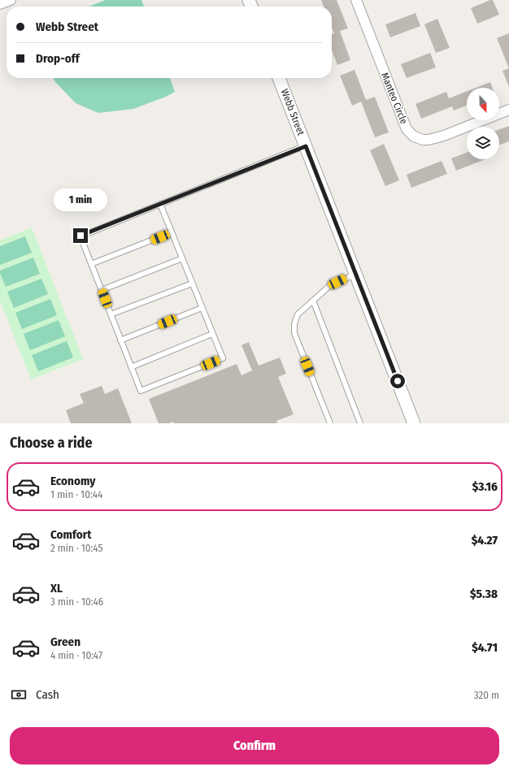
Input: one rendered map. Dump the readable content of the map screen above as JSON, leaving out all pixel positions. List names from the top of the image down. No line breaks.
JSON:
{"streets":{"street":["Manteo Circle","Webb Street"]},"north":"bottom","page":{"banner":["Webb Street","Drop-off"],"bubble":"1 min","heading":"Choose a ride","list":[{"name":"Economy","note":"1 min · 10:44","value":"$3.16"},{"name":"Comfort","note":"2 min · 10:45","value":"$4.27"},{"name":"XL","note":"3 min · 10:46","value":"$5.38"},{"name":"Green","note":"4 min · 10:47","value":"$4.71"}],"pay":["Cash","320 m"],"buttons":"Confirm"}}
